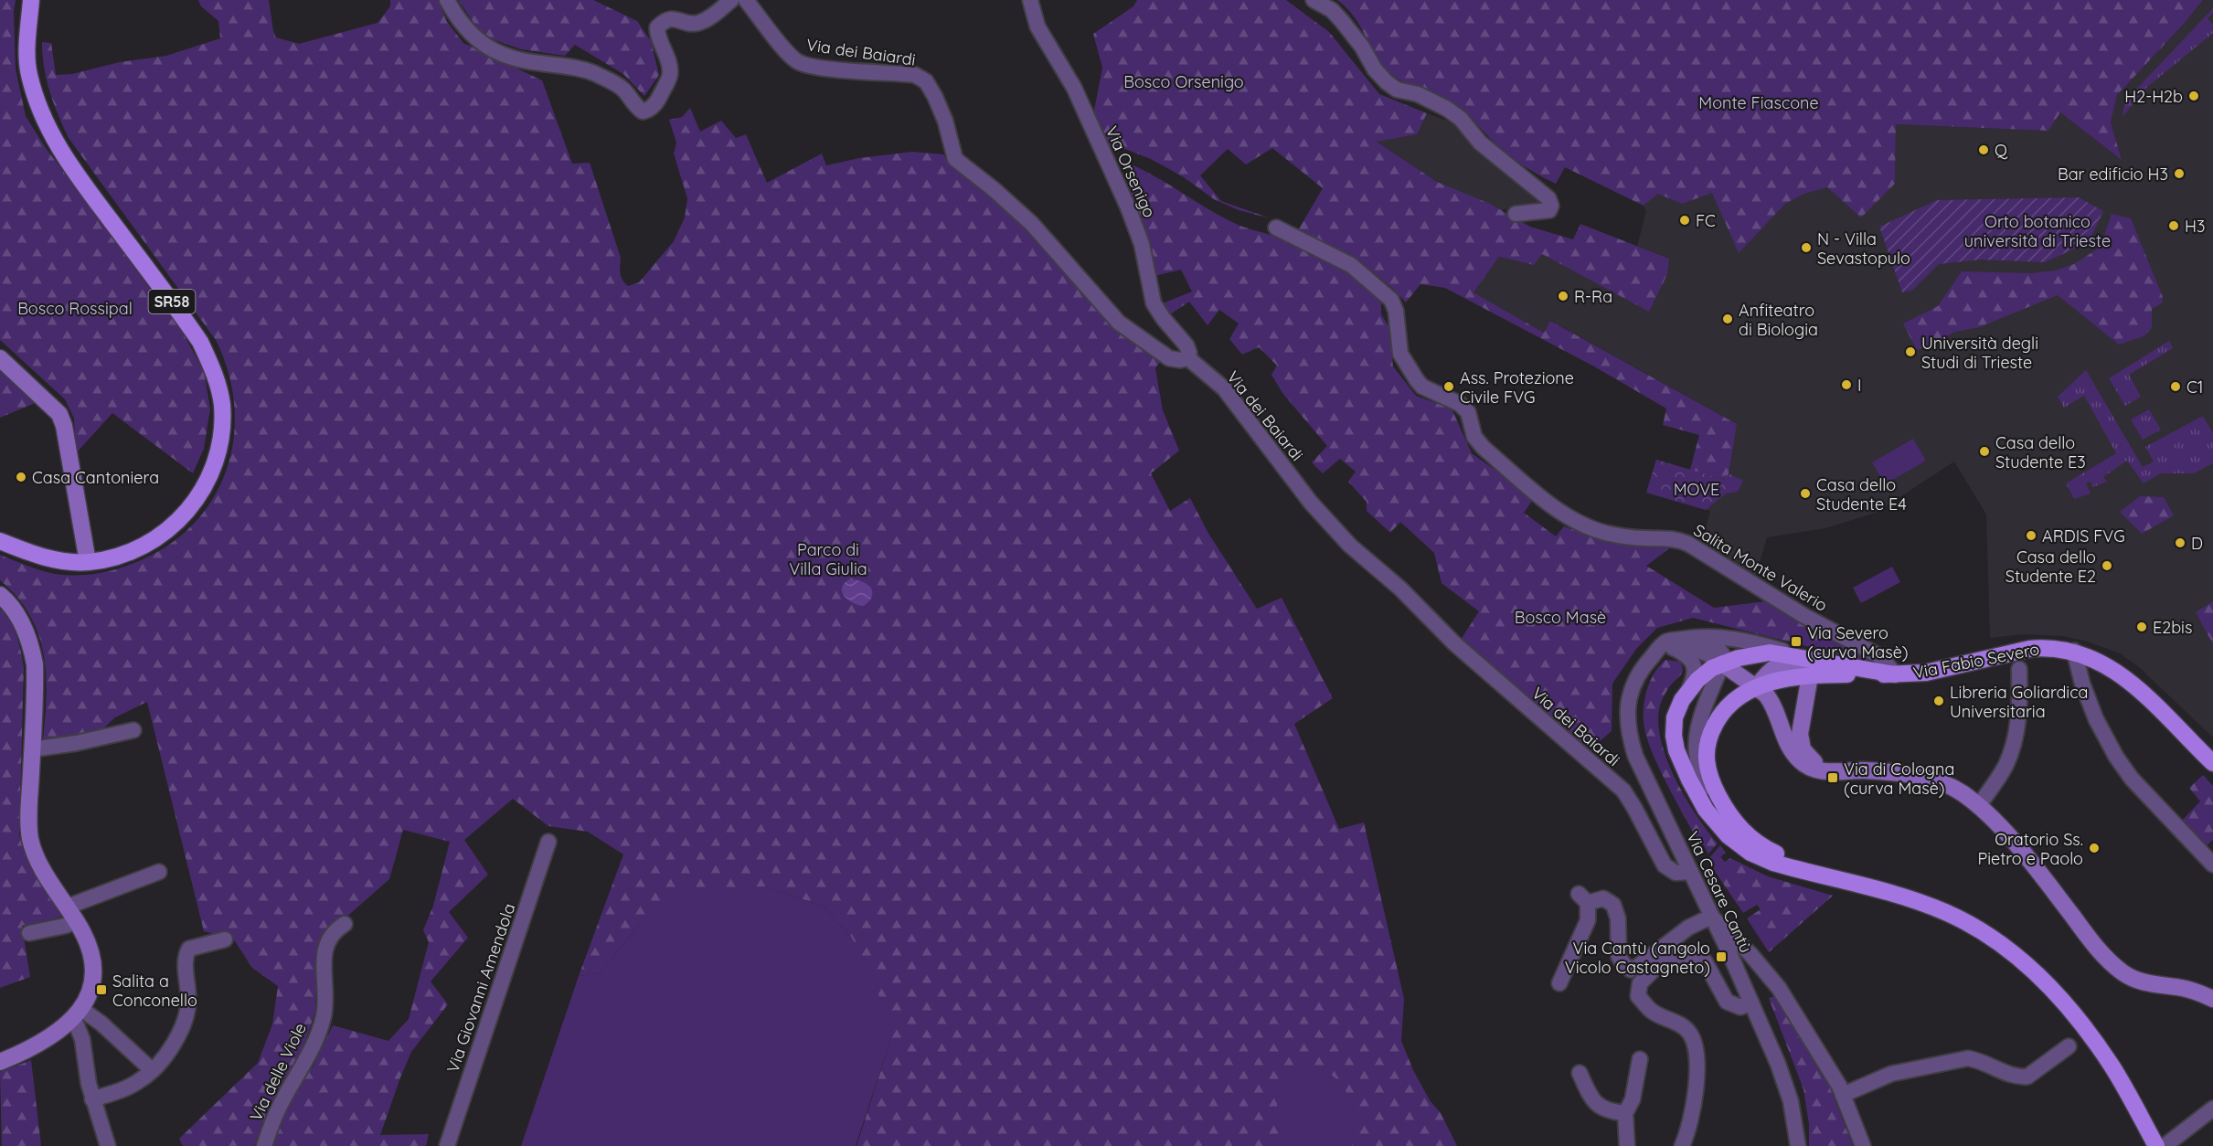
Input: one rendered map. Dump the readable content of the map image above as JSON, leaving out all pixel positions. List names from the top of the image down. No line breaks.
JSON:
{"streets":{"main road":["SR58","Via Fabio Severo"],"street":["Via dei Baiardi","Via Orsenigo","Salita Monte Valerio","Via Cesare Cantù","Via Giovanni Amendola","Via delle Viole"]},"crossings":[["Via dei Baiardi","Via Orsenigo"],["Via dei Baiardi","Via Cesare Cantù"],["Salita Monte Valerio","Via Fabio Severo"],["Via Fabio Severo","Via Cesare Cantù"]],"parks":["Bosco Orsenigo","Monte Fiascone","Orto botanico università di Trieste","Bosco Rossipal","MOVE","Parco di Villa Giulia","Bosco Masè"],"places":{"other":["H2-H2b","Q","Bar edificio H3","FC","H3","N - Villa Sevastopulo","R-Ra","Anfiteatro di Biologia","Università degli Studi di Trieste","I","Ass. Protezione Civile FVG","C1","Casa dello Studente E3","Casa Cantoniera","Casa dello Studente E4","ARDIS FVG","D","Casa dello Studente E2","E2bis","Libreria Goliardica Universitaria","Oratorio Ss. Pietro e Paolo"],"transit":["Via Severo (curva Masè)","Via di Cologna (curva Masè)","Via Cantù (angolo Vicolo Castagneto)","Salita a Conconello"]}}
